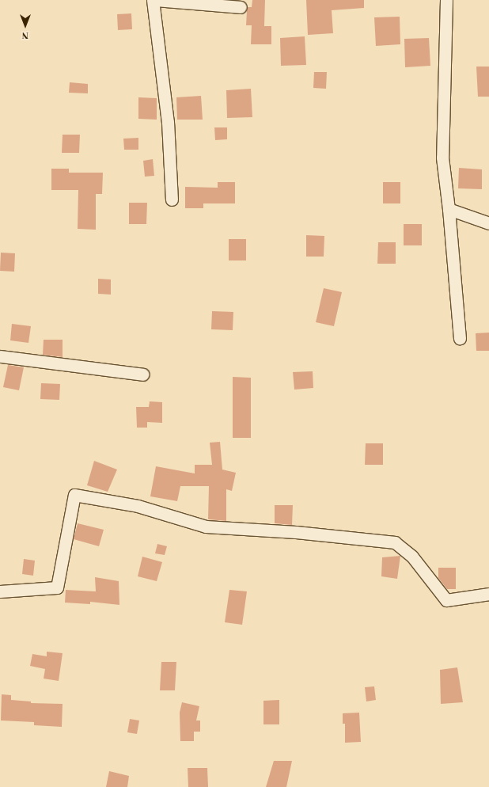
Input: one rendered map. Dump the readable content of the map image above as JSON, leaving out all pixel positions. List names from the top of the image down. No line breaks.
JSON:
{"north":"bottom"}
